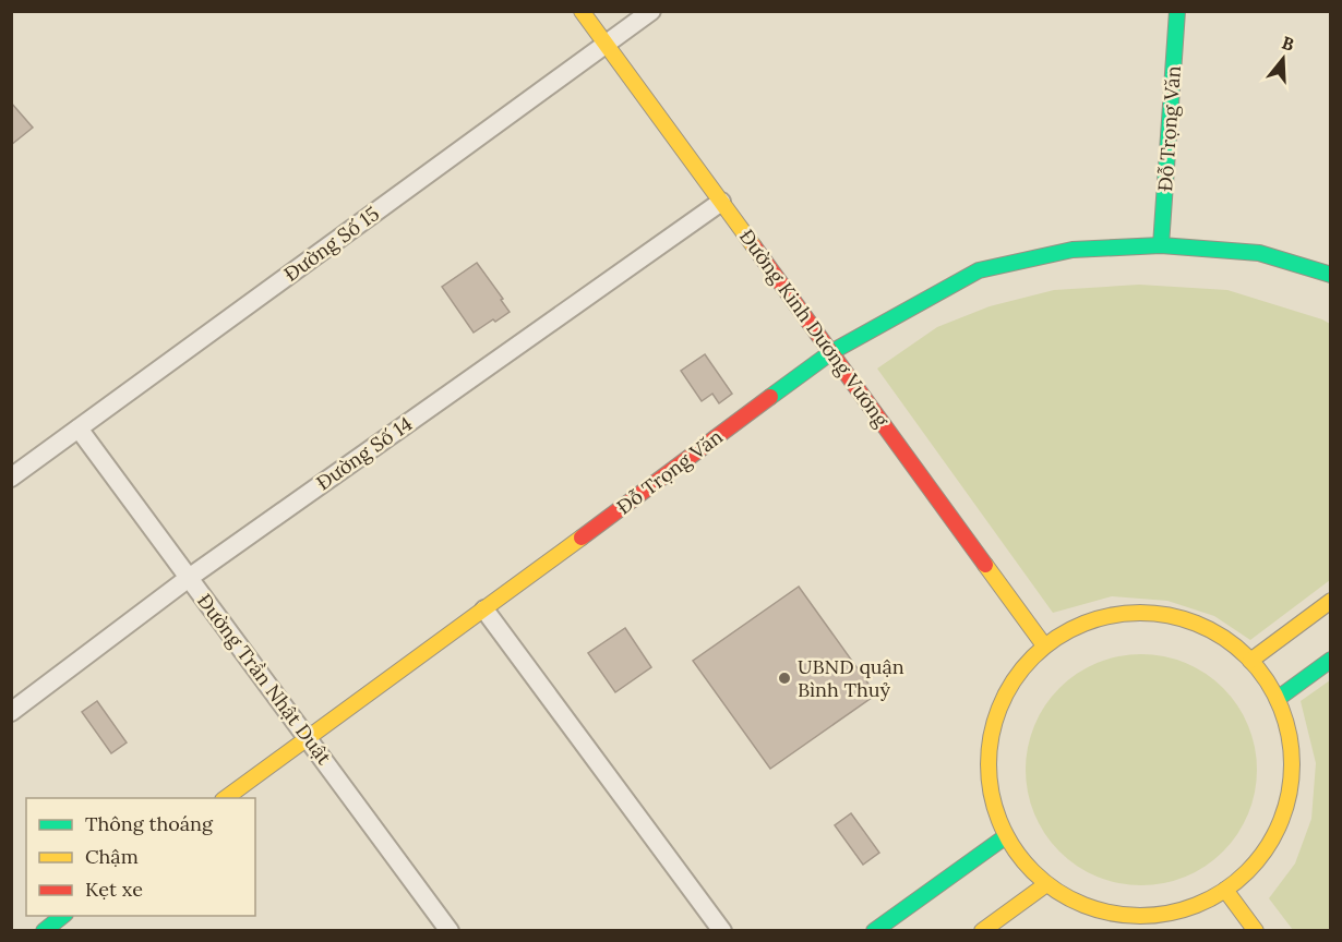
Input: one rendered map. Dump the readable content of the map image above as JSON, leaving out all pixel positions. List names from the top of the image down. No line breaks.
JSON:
{"streets":{"street":["Đỗ Trọng Văn","Đường Số 15","Đường Kinh Dương Vương","Đường Số 14","Đường Trần Nhật Duật"]},"crossings":[["Đỗ Trọng Văn","Đường Kinh Dương Vương"],["Đỗ Trọng Văn","Đường Trần Nhật Duật"],["Đường Số 15","Đường Kinh Dương Vương"],["Đường Số 15","Đường Trần Nhật Duật"],["Đường Kinh Dương Vương","Đường Số 14"],["Đường Số 14","Đường Trần Nhật Duật"]],"places":["UBND quận Bình Thuỷ"],"legend":["Thông thoáng","Chậm","Kẹt xe"],"north":"top"}
